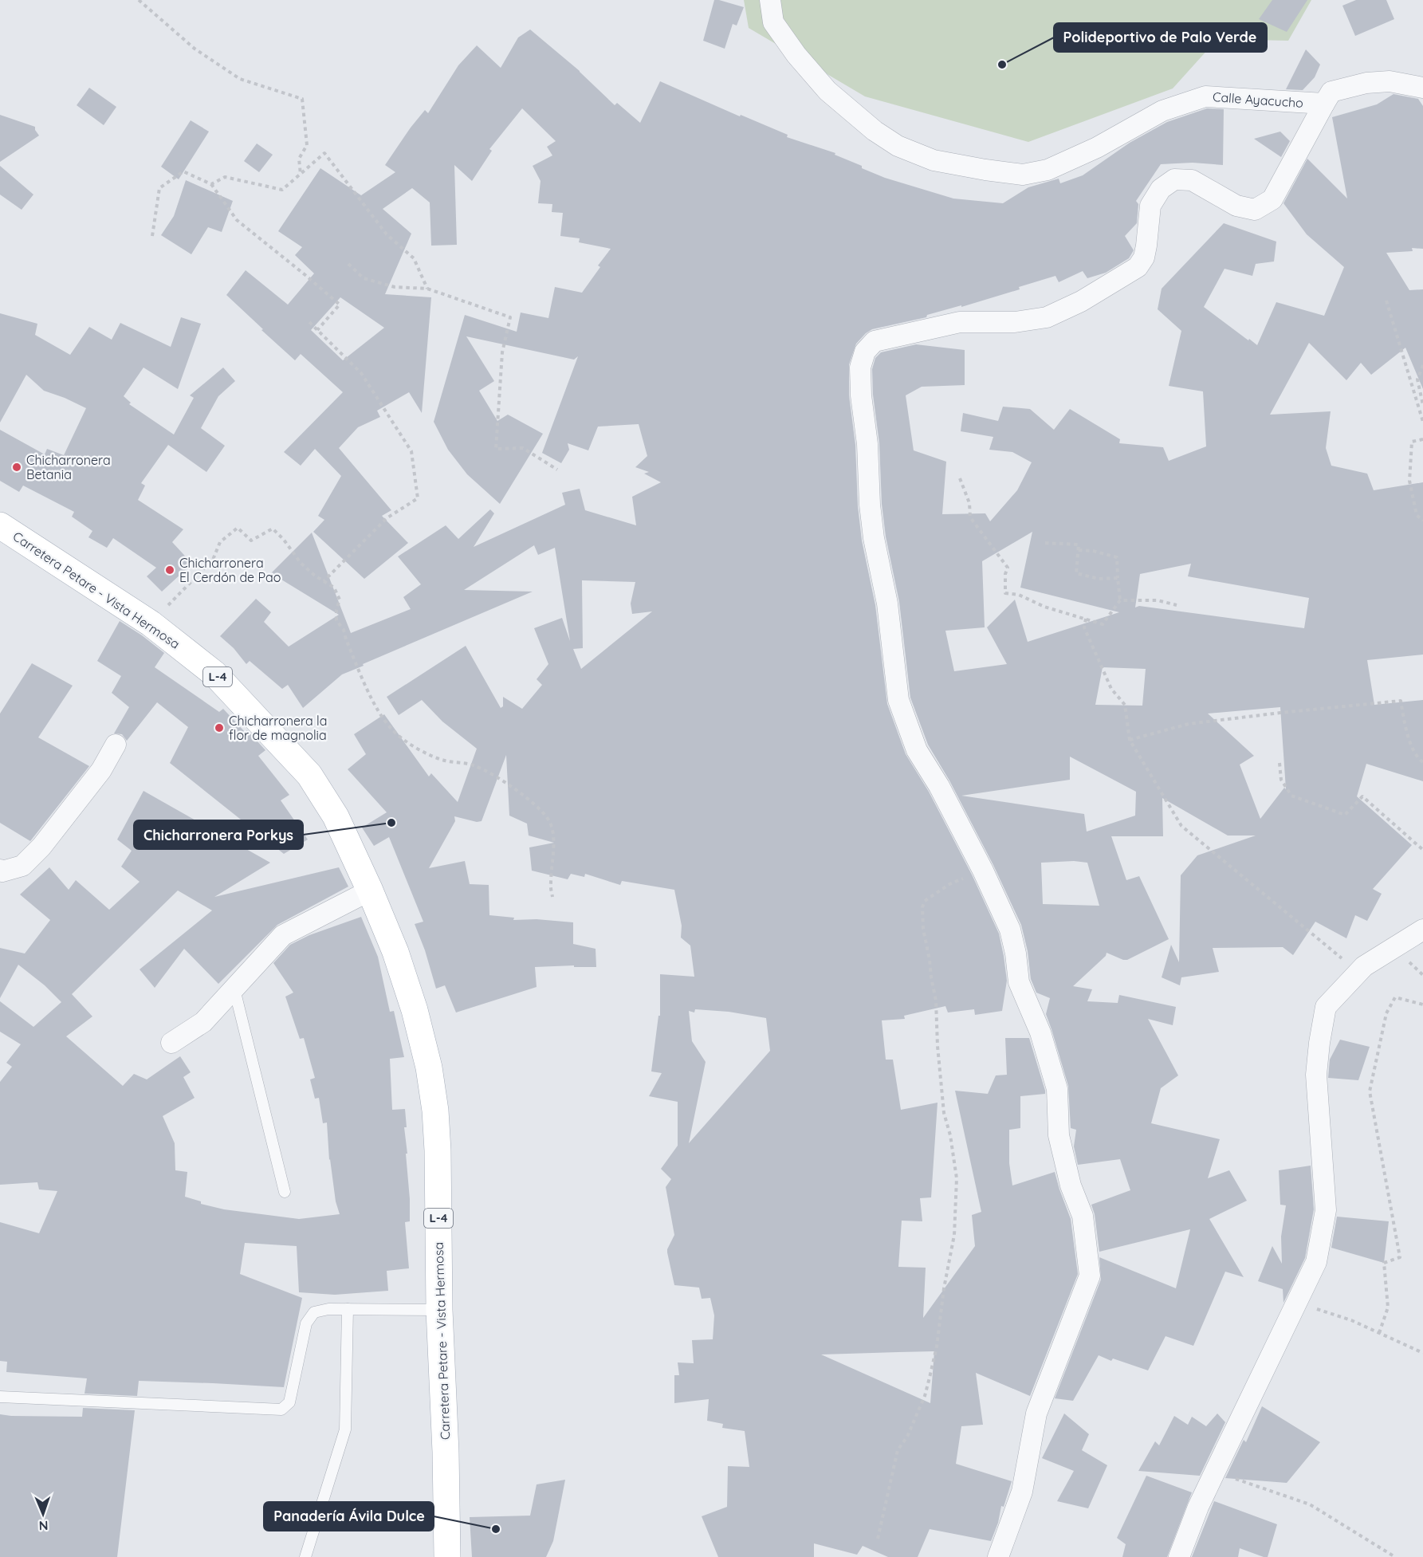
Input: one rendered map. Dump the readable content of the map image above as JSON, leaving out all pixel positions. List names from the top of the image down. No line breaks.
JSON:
{"streets":{"main road":["Carretera Petare - Vista Hermosa","L-4"],"street":["Calle Ayacucho"]},"places":["Polideportivo de Palo Verde","Chicharronera Betania","Chicharronera El Cerdón de Pao","Chicharronera la flor de magnolia","Chicharronera Porkys","Panadería Ávila Dulce"],"north":"bottom"}
